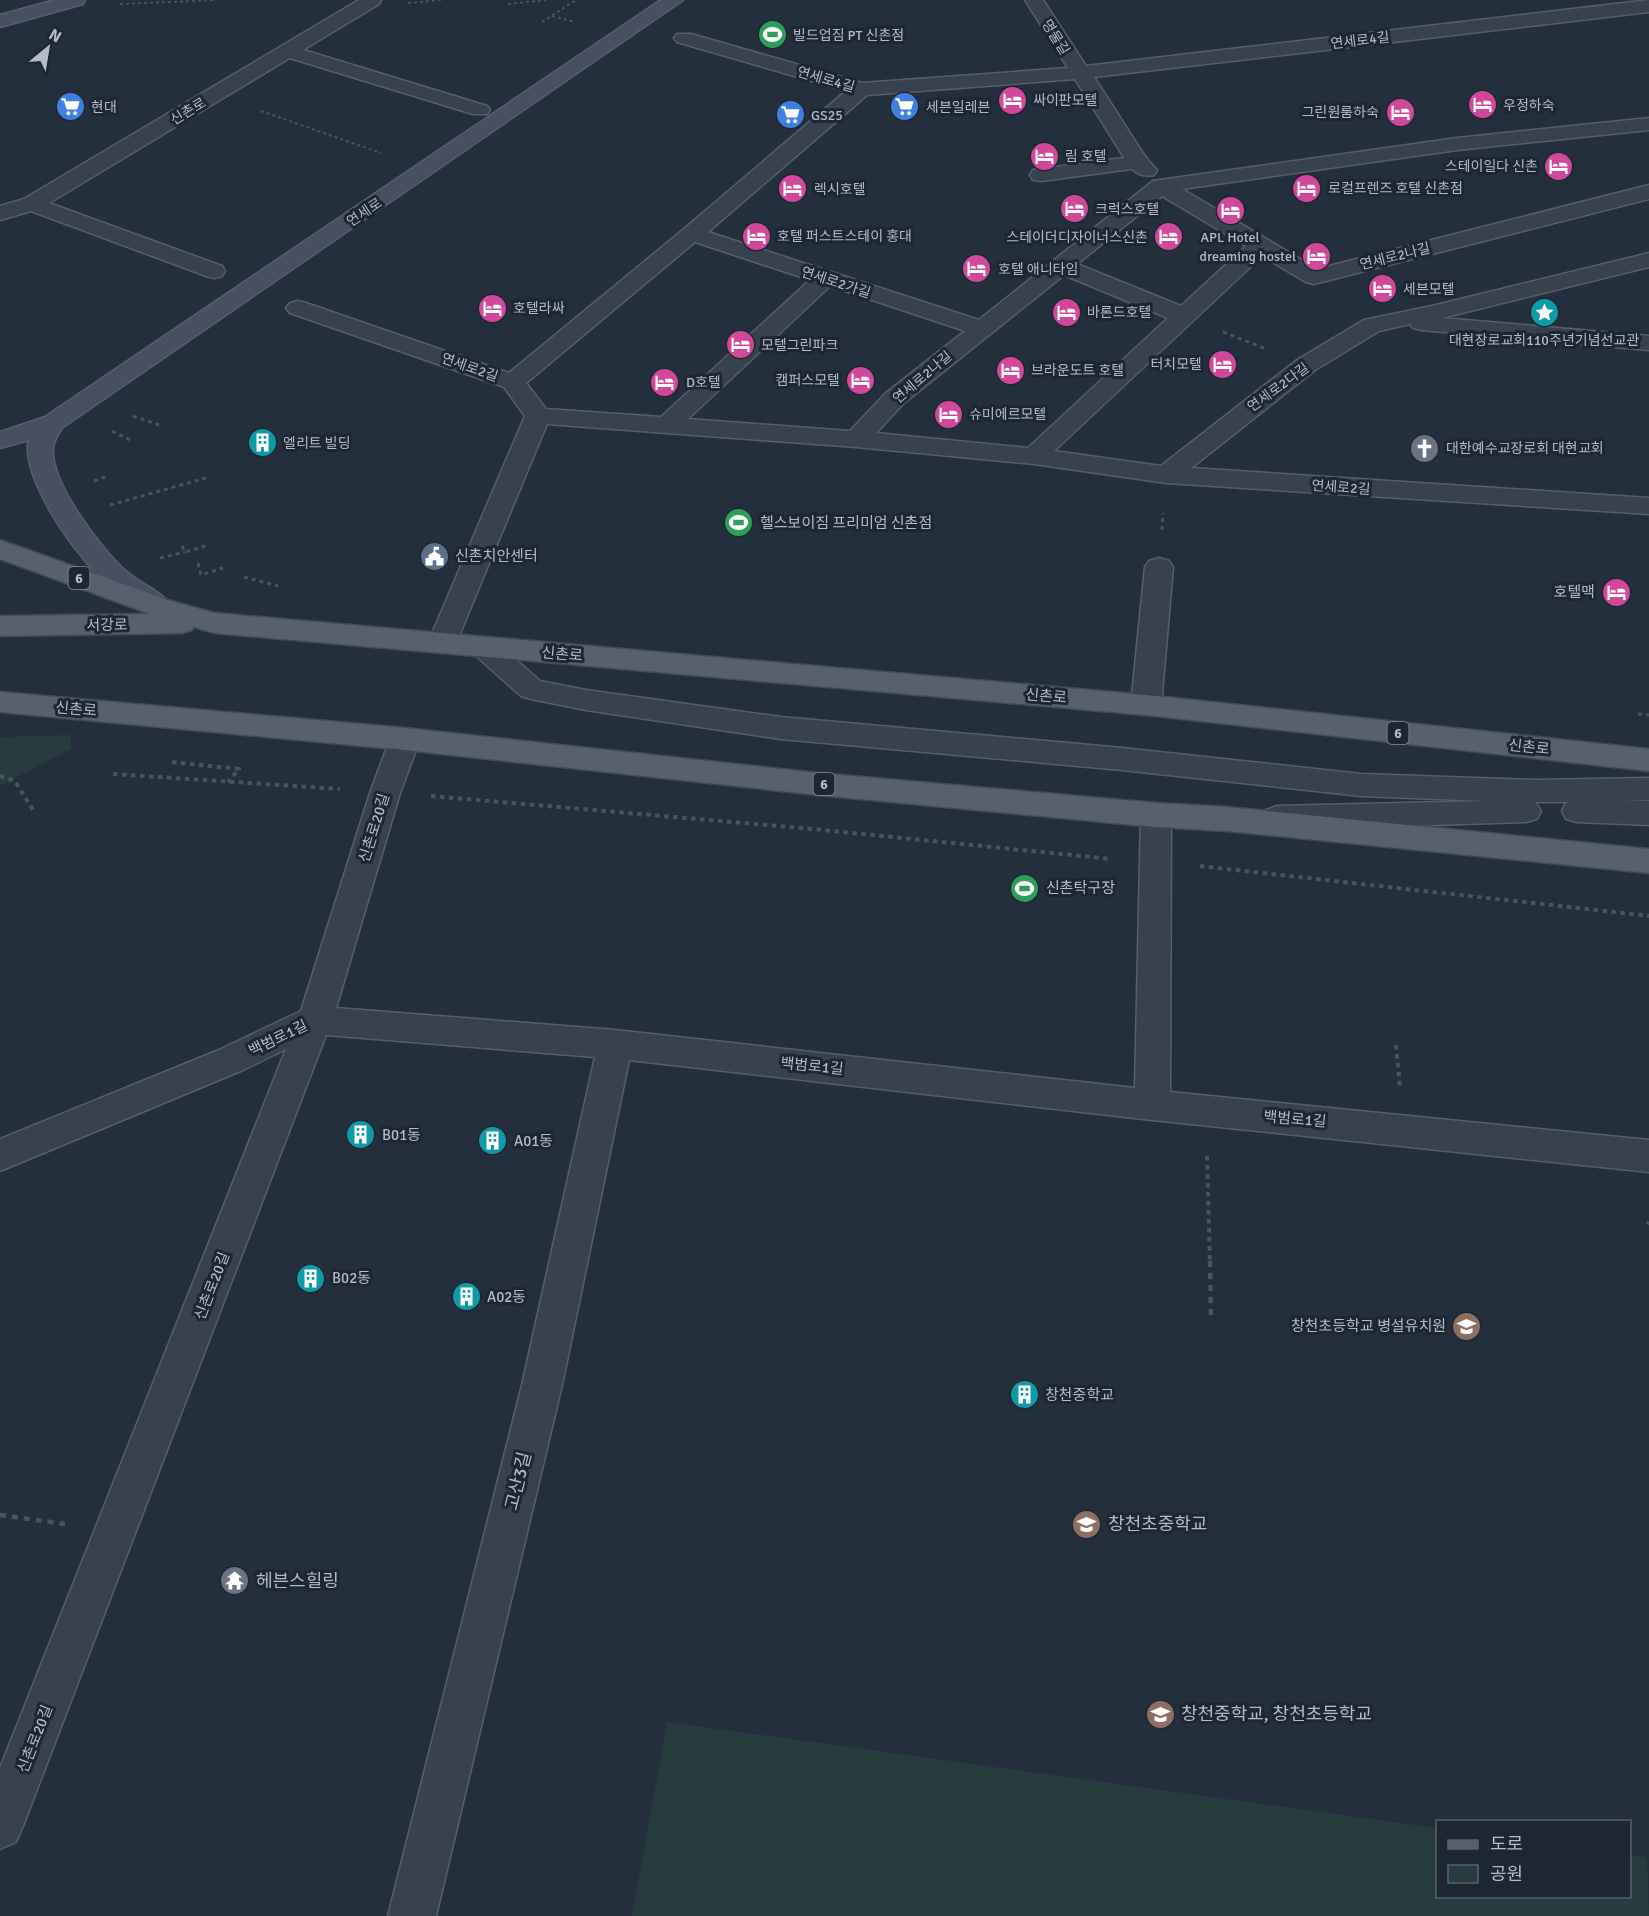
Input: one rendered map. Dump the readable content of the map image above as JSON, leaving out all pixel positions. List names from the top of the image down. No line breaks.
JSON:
{"streets":{"main road":["신촌로","6","서강로"],"street":["명물길","연세로4길","연세로","연세로2나길","연세로2가길","연세로2길","연세로2다길","신촌로20길","백범로1길","고산3길"]},"crossings":[["명물길","연세로4길"],["신촌로","서강로"],["신촌로","신촌로20길"],["연세로2나길","연세로2가길"],["연세로2나길","연세로2길"],["연세로2길","연세로2다길"],["신촌로20길","백범로1길"],["백범로1길","고산3길"]],"places":{"sports":["빌드업짐 PT 신촌점","헬스보이짐 프리미엄 신촌점","신촌탁구장"],"hotel":["싸이판모텔","우정하숙","그린원룸하숙","림 호텔","스테이일다 신촌","로컬프렌즈 호텔 신촌점","렉시호텔","크럭스호텔","APL Hotel","호텔 퍼스트스테이 홍대","스테이더디자이너스신촌","dreaming hostel","호텔 애니타임","세븐모텔","호텔라싸","바론드호텔","모텔그린파크","터치모텔","브라운도트 호텔","캠퍼스모텔","D호텔","슈미에르모텔","호텔맥"],"supermarket":["현대","세븐일레븐","GS25"],"place":["대현장로교회110주년기념선교관"],"building":["엘리트 빌딩","B01동","A01동","B02동","A02동","창천중학교"],"church":["대한예수교장로회 대현교회"],"public building":["신촌치안센터"],"school or university":["창천초등학교 병설유치원","창천초중학교","창천중학교, 창천초등학교"],"temple":["헤븐스힐링"]},"legend":["도로","공원"],"north":"top right"}
